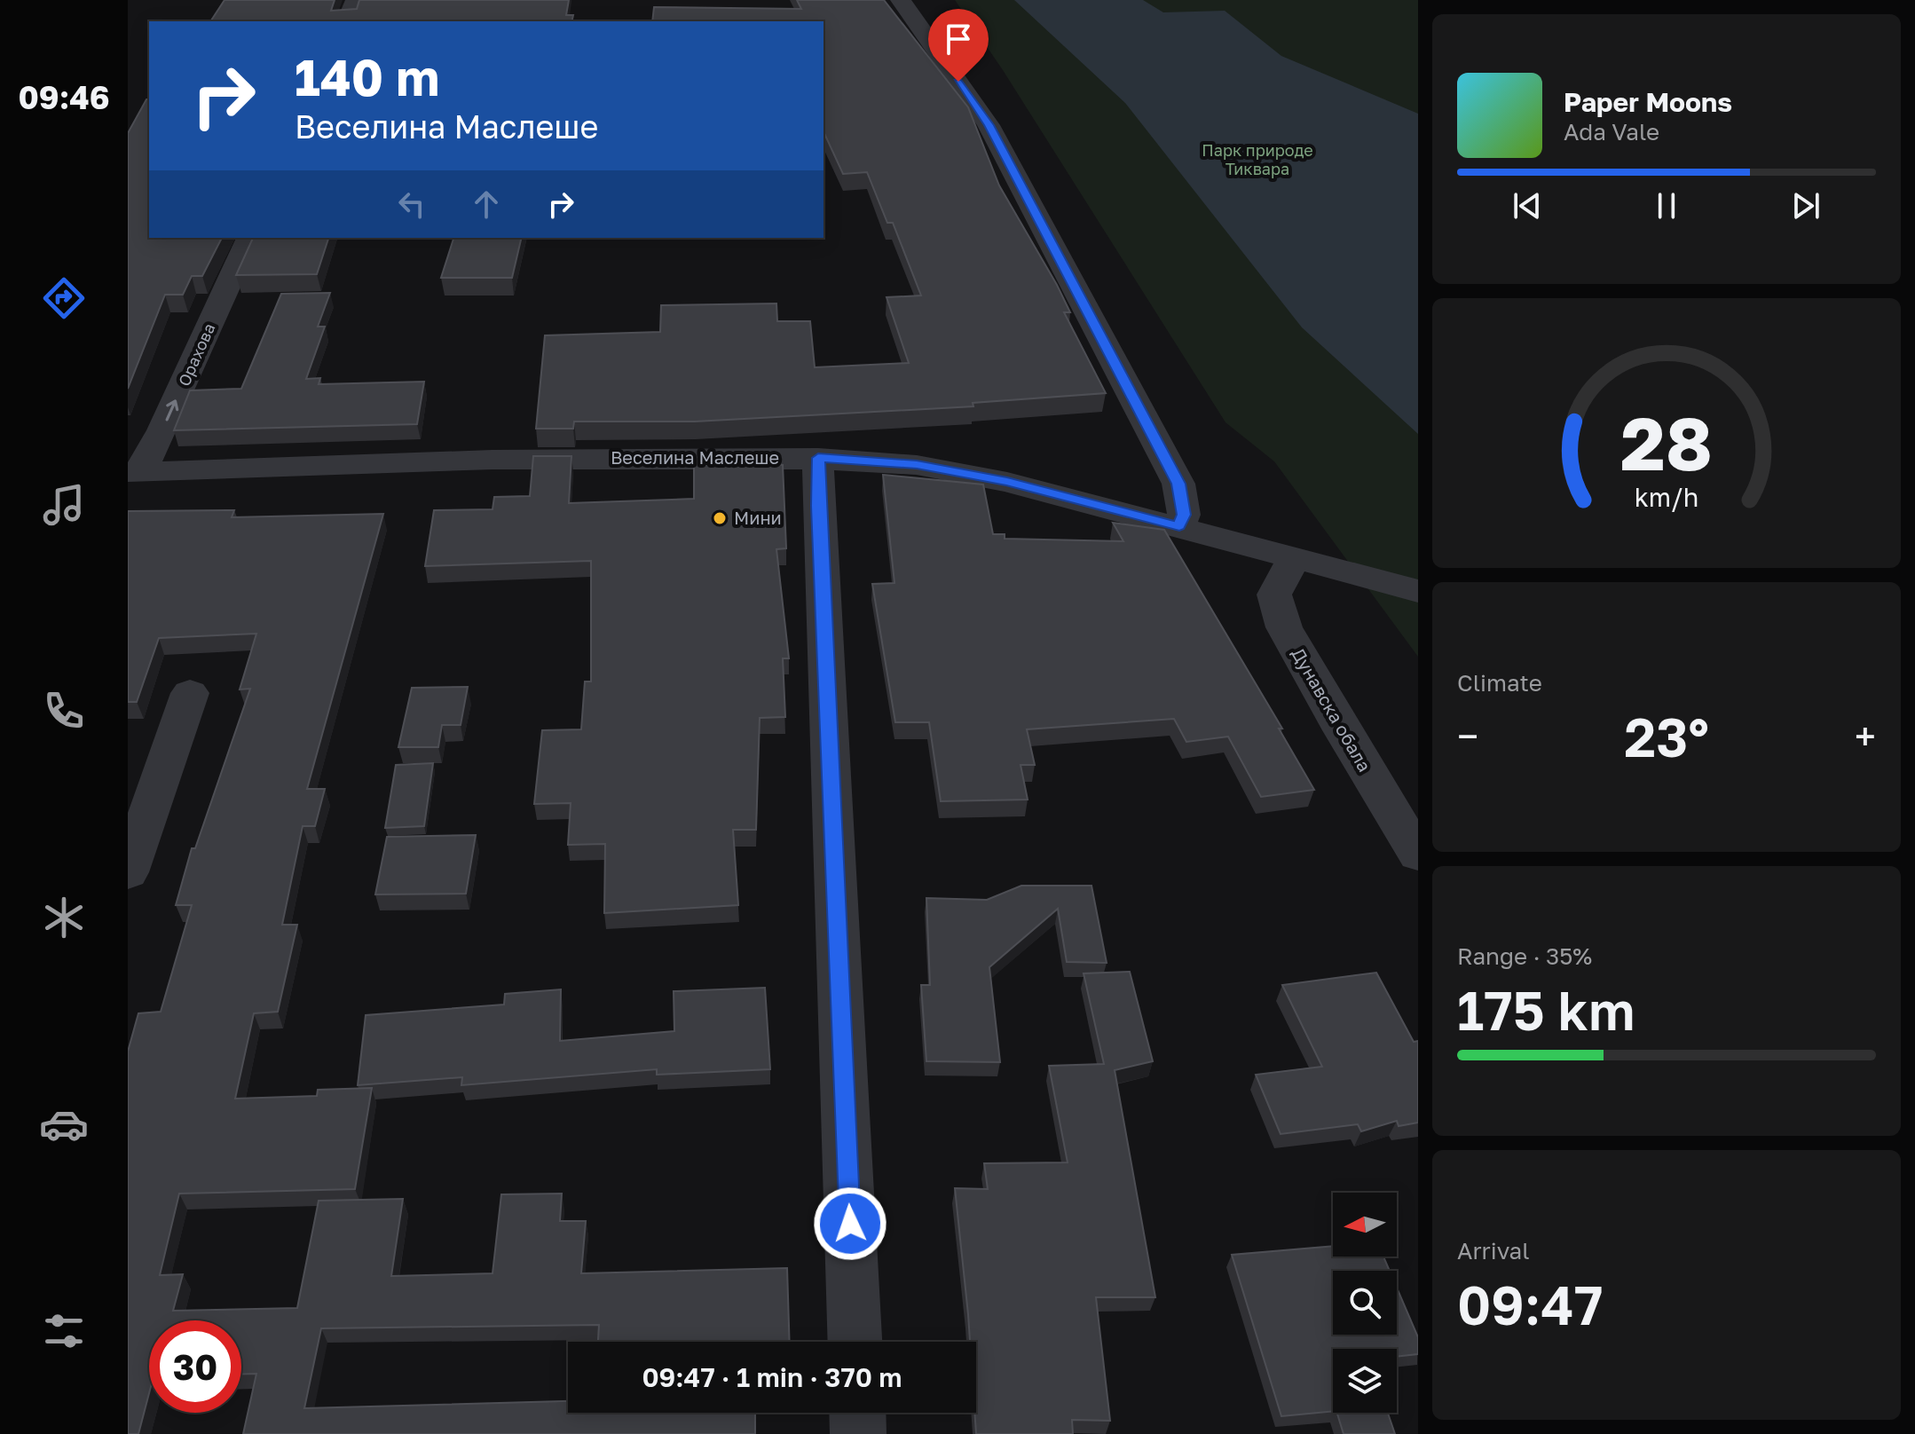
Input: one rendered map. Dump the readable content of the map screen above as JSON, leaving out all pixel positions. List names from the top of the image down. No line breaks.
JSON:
{"streets":{"street":["Орахова","Веселина Маслеше","Дунавска обала"]},"crossings":[["Орахова","Веселина Маслеше"],["Веселина Маслеше","Дунавска обала"]],"one_way":["Орахова"],"parks":["Парк природе Тиквара"],"places":["Мини"],"north":"left","page":{"tabs":"09:46","turn":["140 m","Веселина Маслеше"],"song":["Paper Moons","Ada Vale"],"tile":["Climate",["Range · 35%","175 km"],["Arrival","09:47"]],"heat":["−","23°","+"],"limit":"30","trip":"09:47 · 1 min · 370 m","gauge":["28","km/h"]}}
